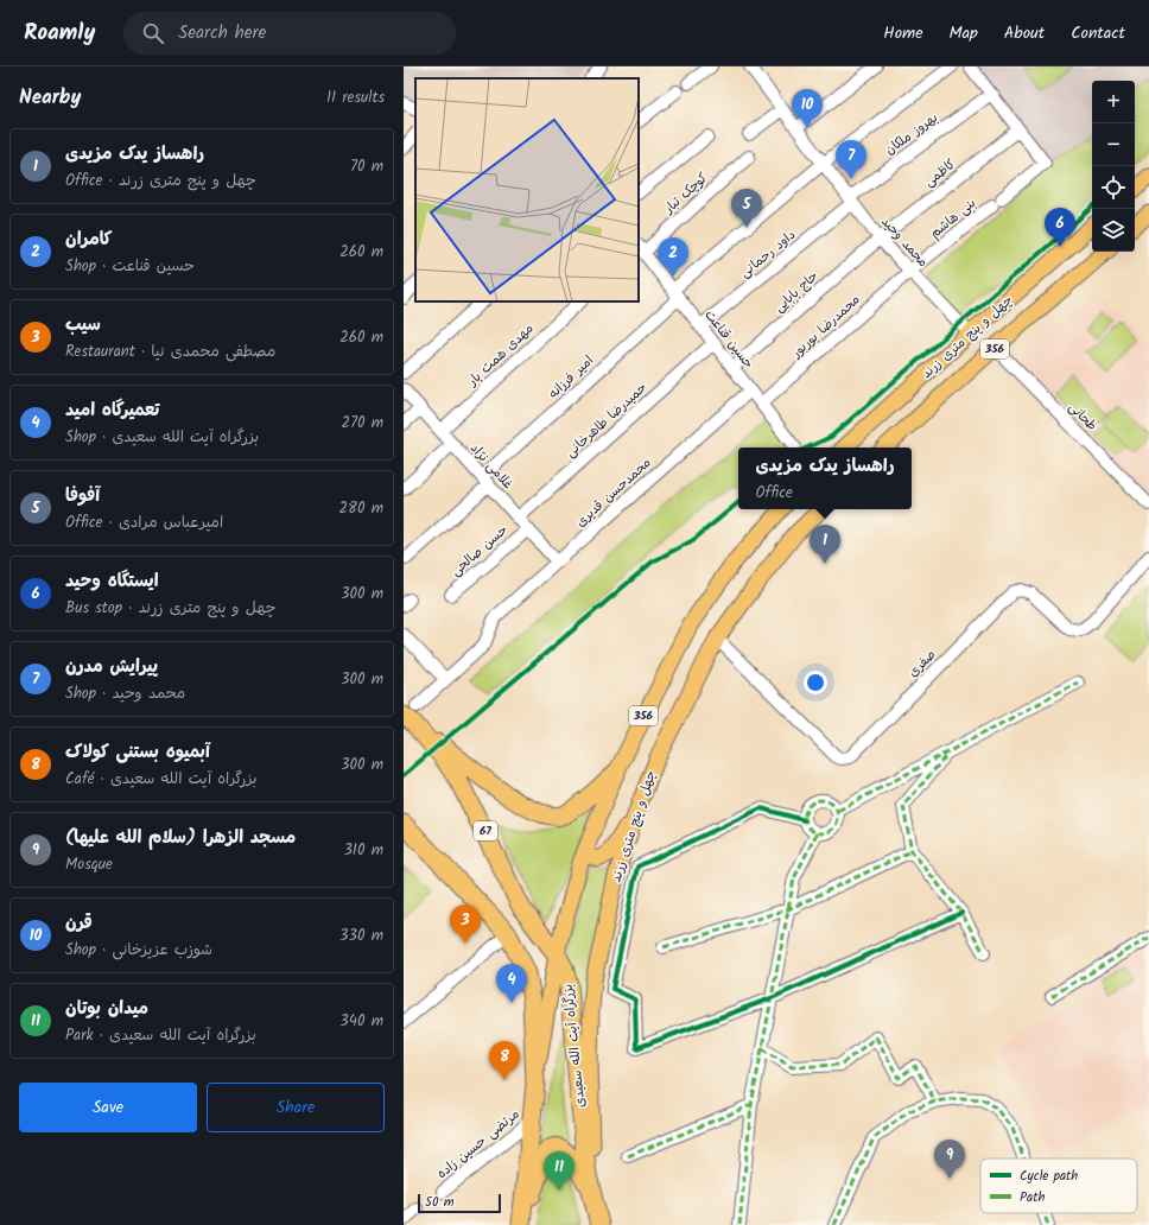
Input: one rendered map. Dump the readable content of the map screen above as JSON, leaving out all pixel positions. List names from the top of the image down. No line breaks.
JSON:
{"streets":{"highway":["67","بزرگراه آیت الله سعیدی"],"main road":["چهل و پنج متری زرند","356"],"street":["بهروز ملکان","کاظمی","کوچک تبار","بنی هاشم","محمد وحید","داود رحمانی","حاج بابایی","محمدرضا بوربور","حسین قناعت","مهدی همت یار","امیر فرزانه","طحانی","حمیدرضا طاهرخانی","غلامی نژاد","محمدحسن قدیری","حسن صالحی","صفری","مرتضی حسین زاده"]},"crossings":[["بهروز ملکان","محمد وحید"],["بهروز ملکان","داود رحمانی"],["کاظمی","بنی هاشم"],["کاظمی","محمد وحید"],["کاظمی","حاج بابایی"],["کوچک تبار","حسین قناعت"],["بنی هاشم","محمد وحید"],["بنی هاشم","محمدرضا بوربور"],["محمد وحید","داود رحمانی"],["محمد وحید","حاج بابایی"],["محمد وحید","محمدرضا بوربور"],["محمد وحید","چهل و پنج متری زرند"],["محمد وحید","امیر فرزانه"],["داود رحمانی","حسین قناعت"],["حاج بابایی","حسین قناعت"],["محمدرضا بوربور","حسین قناعت"],["چهل و پنج متری زرند","طحانی"],["چهل و پنج متری زرند","صفری"],["چهل و پنج متری زرند","بزرگراه آیت الله سعیدی"],["حسین قناعت","امیر فرزانه"],["حسین قناعت","حمیدرضا طاهرخانی"],["حسین قناعت","محمدحسن قدیری"],["356","بزرگراه آیت الله سعیدی"],["مهدی همت یار","غلامی نژاد"],["امیر فرزانه","غلامی نژاد"],["حمیدرضا طاهرخانی","غلامی نژاد"],["غلامی نژاد","محمدحسن قدیری"],["غلامی نژاد","حسن صالحی"]],"legend":["Cycle path","Path"],"scale_bar":"50 m","page":{"header":"Roamly","search":"Search here","nav":["Home","Map","About","Contact"],"heading":["Nearby","11 results"],"map_buttons":["+","−"],"pins":["10","7","5","6","2","1","3","4","8","9","11"],"list":[{"mark":"1","name":"راهساز یدک مزیدی","note":"Office · چهل و پنج متری زرند","value":"70 m"},{"mark":"2","name":"کامران","note":"Shop · حسین قناعت","value":"260 m"},{"mark":"3","name":"سیب","note":"Restaurant · مصطفی محمدی نیا","value":"260 m"},{"mark":"4","name":"تعمیرگاه امید","note":"Shop · بزرگراه آیت الله سعیدی","value":"270 m"},{"mark":"5","name":"آفوفا","note":"Office · امیرعباس مرادی","value":"280 m"},{"mark":"6","name":"ایستگاه وحید","note":"Bus stop · چهل و پنج متری زرند","value":"300 m"},{"mark":"7","name":"پیرایش مدرن","note":"Shop · محمد وحید","value":"300 m"},{"mark":"8","name":"آبمیوه بستنی کولاک","note":"Café · بزرگراه آیت الله سعیدی","value":"300 m"},{"mark":"9","name":"مسجد الزهرا (سلام الله علیها)","note":"Mosque","value":"310 m"},{"mark":"10","name":"قرن","note":"Shop · شوزب عزیزخانی","value":"330 m"},{"mark":"11","name":"میدان بوتان","note":"Park · بزرگراه آیت الله سعیدی","value":"340 m"}],"popup":["راهساز یدک مزیدی","Office"],"buttons":["Save","Share"],"scale":"50 m"}}
